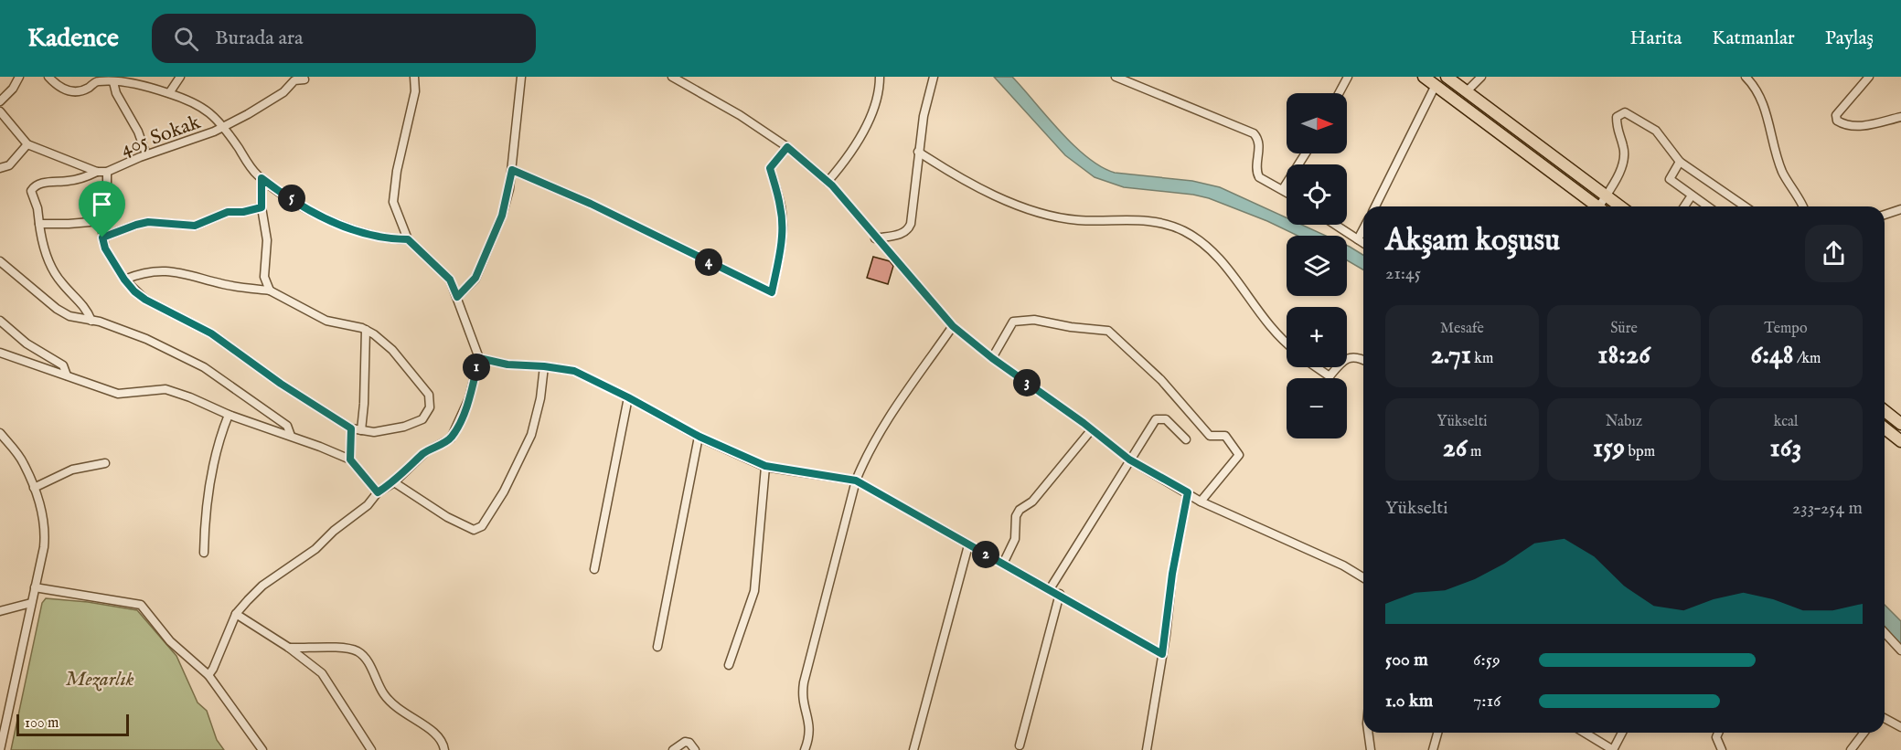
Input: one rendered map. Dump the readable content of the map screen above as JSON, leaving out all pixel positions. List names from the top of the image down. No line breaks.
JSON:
{"streets":{"street":["405 Sokak"]},"parks":["Mezarlık"],"scale_bar":"100 m","north":"right","page":{"header":"Kadence","search":"Burada ara","nav":["Harita","Katmanlar","Paylaş"],"map_buttons":["+","−"],"pins":["5","4","1","3","2"],"heading":["Akşam koşusu","21:45"],"stats":[["Mesafe","2.71 km"],["Süre","18:26"],["Tempo","6:48 /km"],["Yükselti","26 m"],["Nabız","159 bpm"],["kcal","163"]],"chart":["Yükselti","233–254 m"],"list":[{"name":"500 m","note":"6:59"},{"name":"1.0 km","note":"7:16"}],"scale":"100 m"}}
